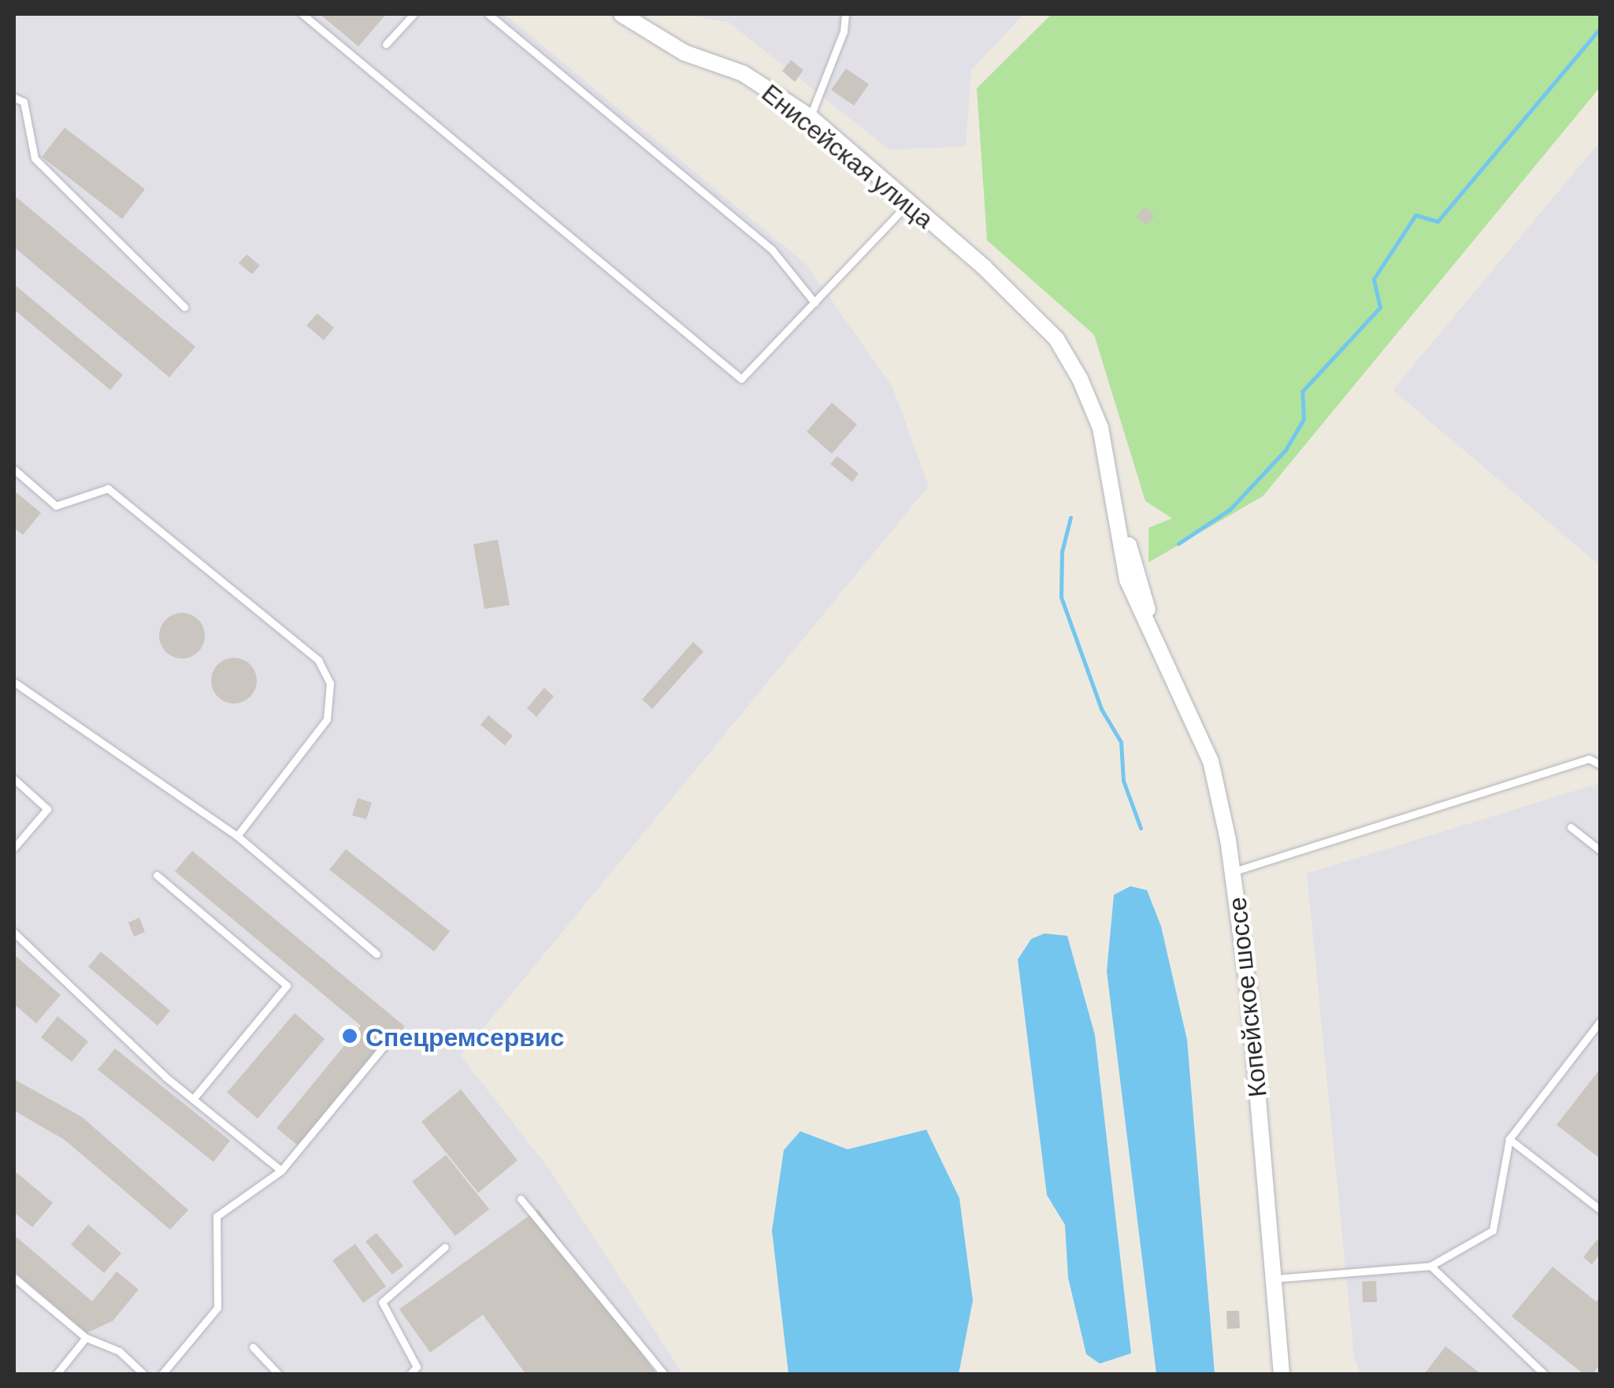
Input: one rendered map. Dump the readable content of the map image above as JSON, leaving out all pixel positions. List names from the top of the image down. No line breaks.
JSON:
{"streets":{"street":["Енисейская улица","Копейское шоссе"]},"crossings":[["Енисейская улица","Копейское шоссе"]],"places":["Спецремсервис"]}
